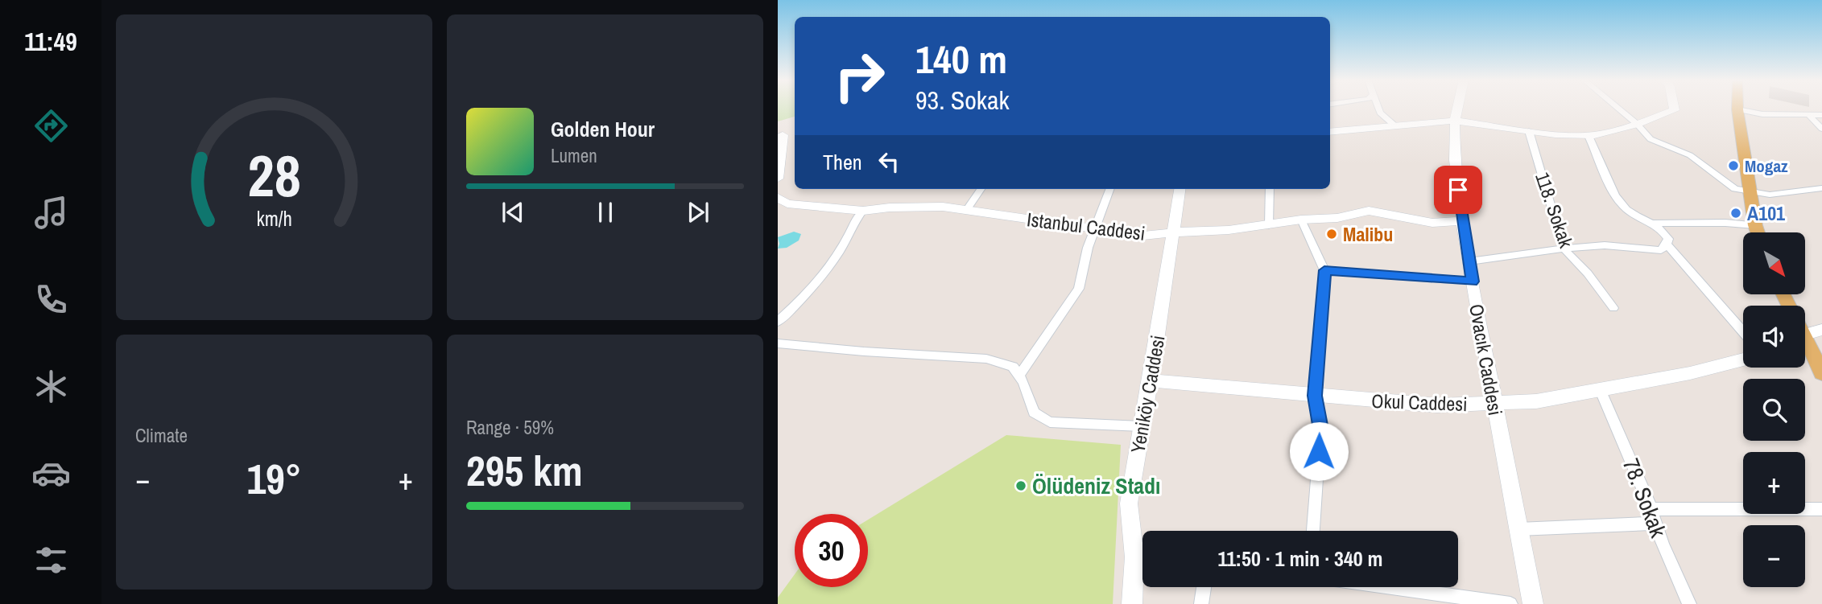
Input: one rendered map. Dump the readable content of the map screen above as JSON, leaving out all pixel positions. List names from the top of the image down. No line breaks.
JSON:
{"streets":{"street":["118. Sokak","Istanbul Caddesi","Ovacık Caddesi","Yeniköy Caddesi","Okul Caddesi","78. Sokak"]},"crossings":[["Istanbul Caddesi","Ovacık Caddesi"],["Istanbul Caddesi","Yeniköy Caddesi"],["Ovacık Caddesi","Okul Caddesi"],["Yeniköy Caddesi","Okul Caddesi"],["Okul Caddesi","78. Sokak"]],"places":["Mogaz","A101","Malibu","Ölüdeniz Stadı"],"north":"bottom right","page":{"tabs":"11:49","turn":["140 m","93. Sokak"],"song":["Golden Hour","Lumen"],"then":"Then","map_buttons":["+","−"],"tile":["Climate",["Range · 59%","295 km"]],"heat":["−","19°","+"],"limit":"30","trip":"11:50 · 1 min · 340 m","gauge":["28","km/h"]}}
